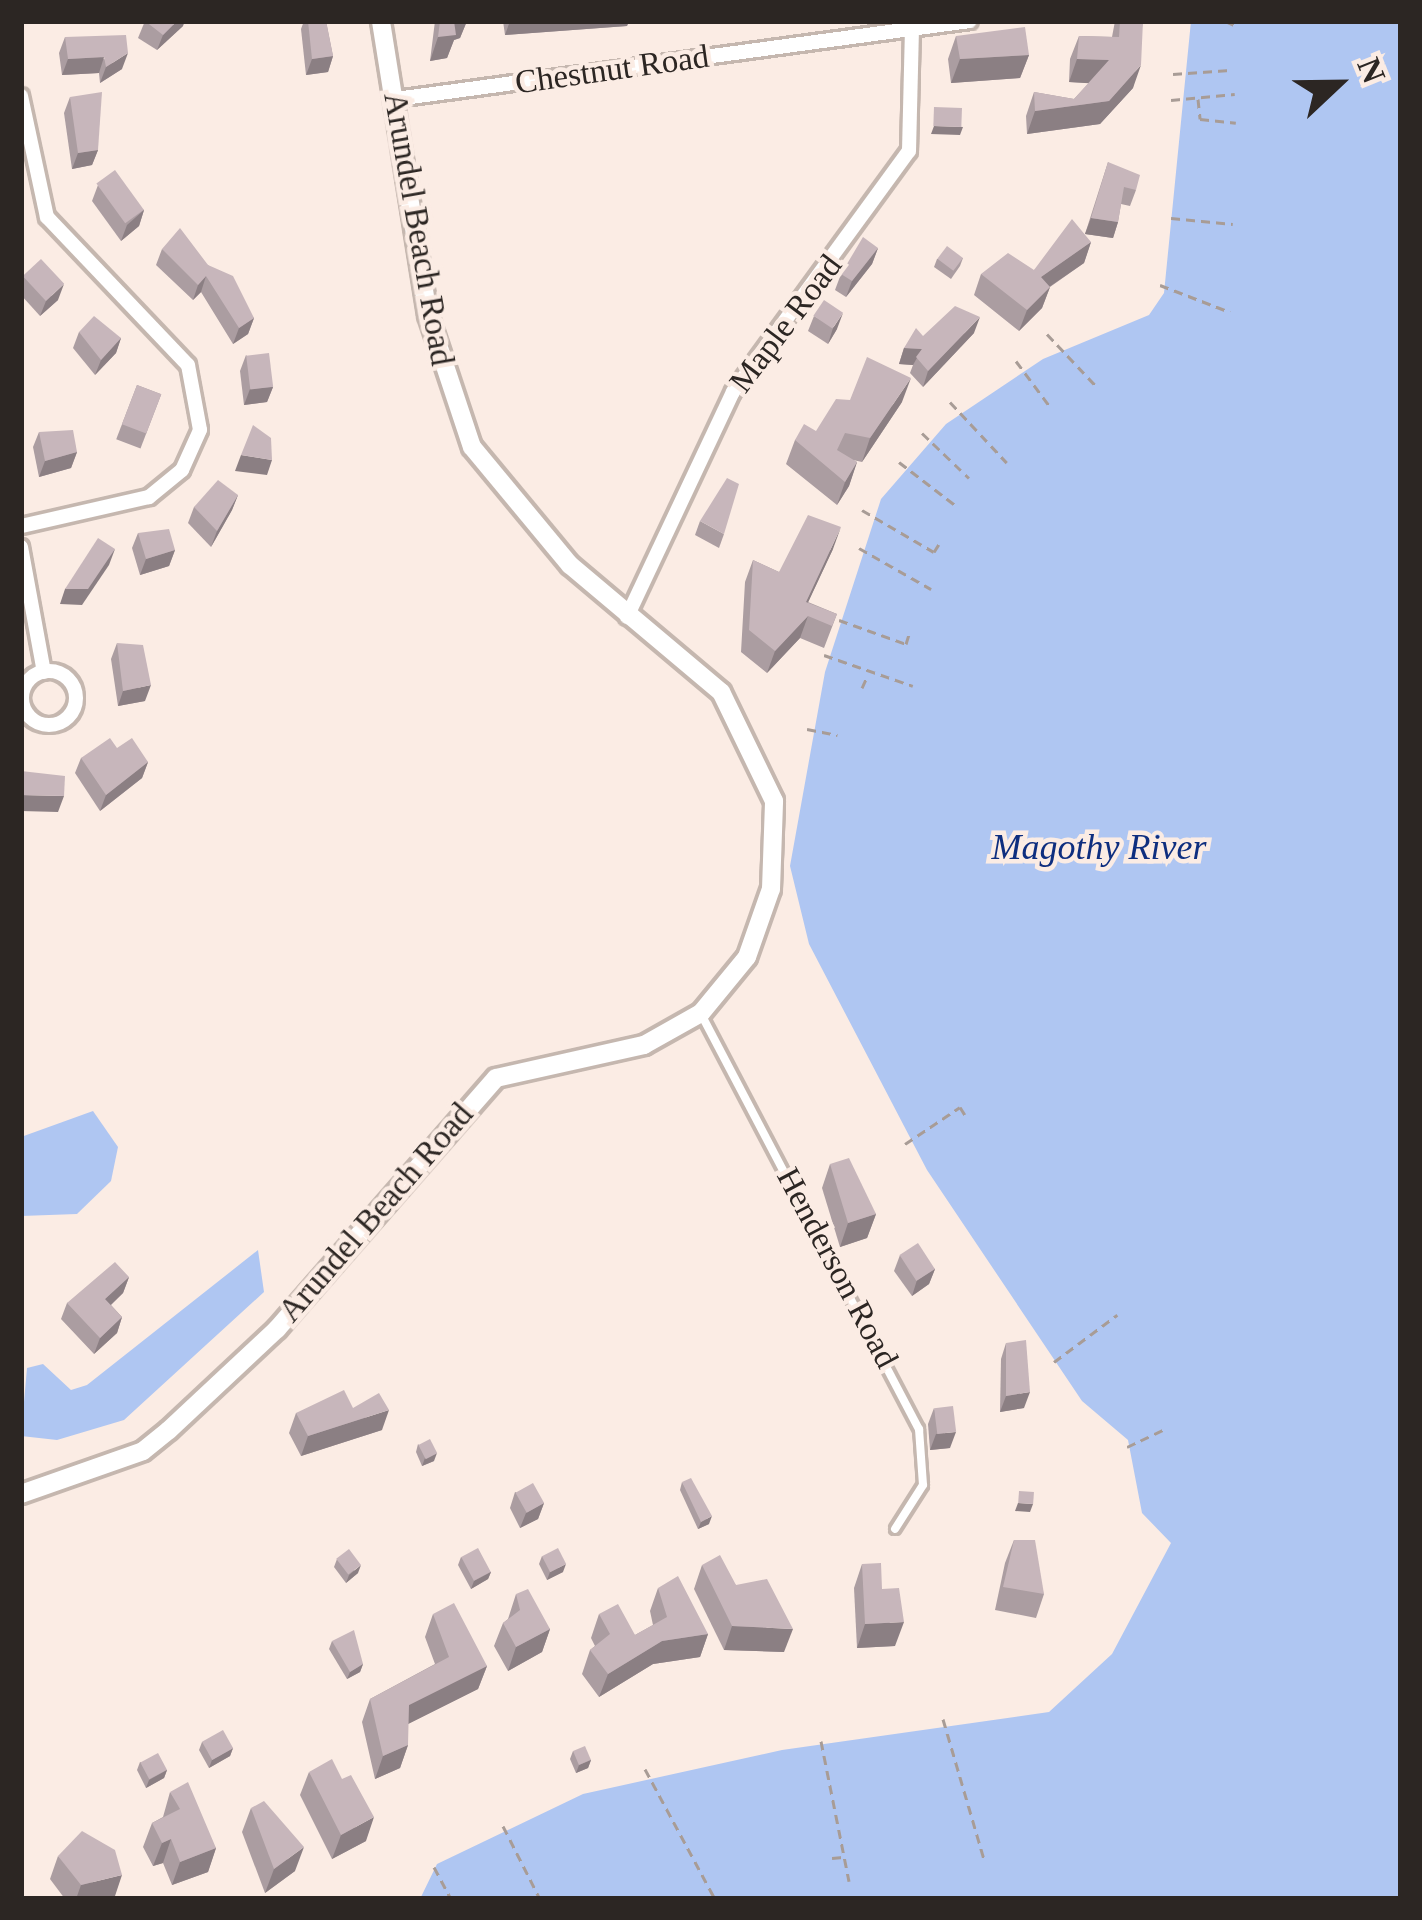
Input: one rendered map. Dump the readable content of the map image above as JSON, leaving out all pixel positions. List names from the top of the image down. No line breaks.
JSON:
{"streets":{"street":["Chestnut Road","Arundel Beach Road","Maple Road"],"lane":["Henderson Road"]},"crossings":[["Chestnut Road","Arundel Beach Road"],["Chestnut Road","Maple Road"],["Arundel Beach Road","Maple Road"],["Arundel Beach Road","Henderson Road"]],"water":["Magothy River"],"north":"right"}
